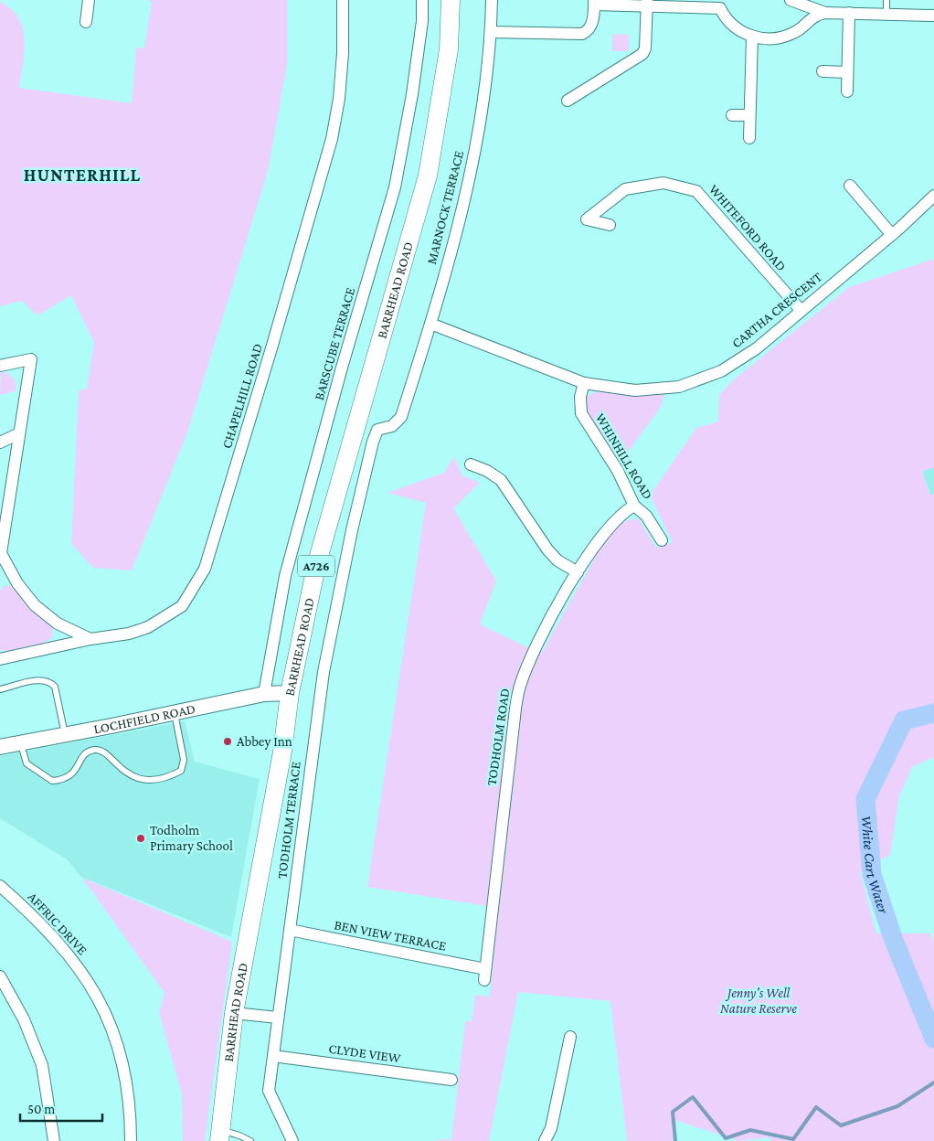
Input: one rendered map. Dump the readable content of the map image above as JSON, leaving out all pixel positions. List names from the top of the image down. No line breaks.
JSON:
{"streets":{"main road":["BARRHEAD ROAD","A726"],"street":["MARNOCK TERRACE","WHITEFORD ROAD","CARTHA CRESCENT","BARSCUBE TERRACE","CHAPELHILL ROAD","WHINHILL ROAD","LOCHFIELD ROAD","TODHOLM ROAD","TODHOLM TERRACE","AFFRIC DRIVE","BEN VIEW TERRACE","CLYDE VIEW"]},"crossings":[["MARNOCK TERRACE","CARTHA CRESCENT"],["MARNOCK TERRACE","TODHOLM TERRACE"],["WHITEFORD ROAD","CARTHA CRESCENT"],["BARRHEAD ROAD","LOCHFIELD ROAD"],["CARTHA CRESCENT","WHINHILL ROAD"],["BARSCUBE TERRACE","LOCHFIELD ROAD"],["WHINHILL ROAD","TODHOLM ROAD"],["TODHOLM ROAD","BEN VIEW TERRACE"],["TODHOLM TERRACE","BEN VIEW TERRACE"],["TODHOLM TERRACE","CLYDE VIEW"]],"districts":["HUNTERHILL"],"water":["White Cart Water"],"parks":["Jenny's Well Nature Reserve"],"places":["Abbey Inn","Todholm Primary School"],"scale_bar":"50 m"}
